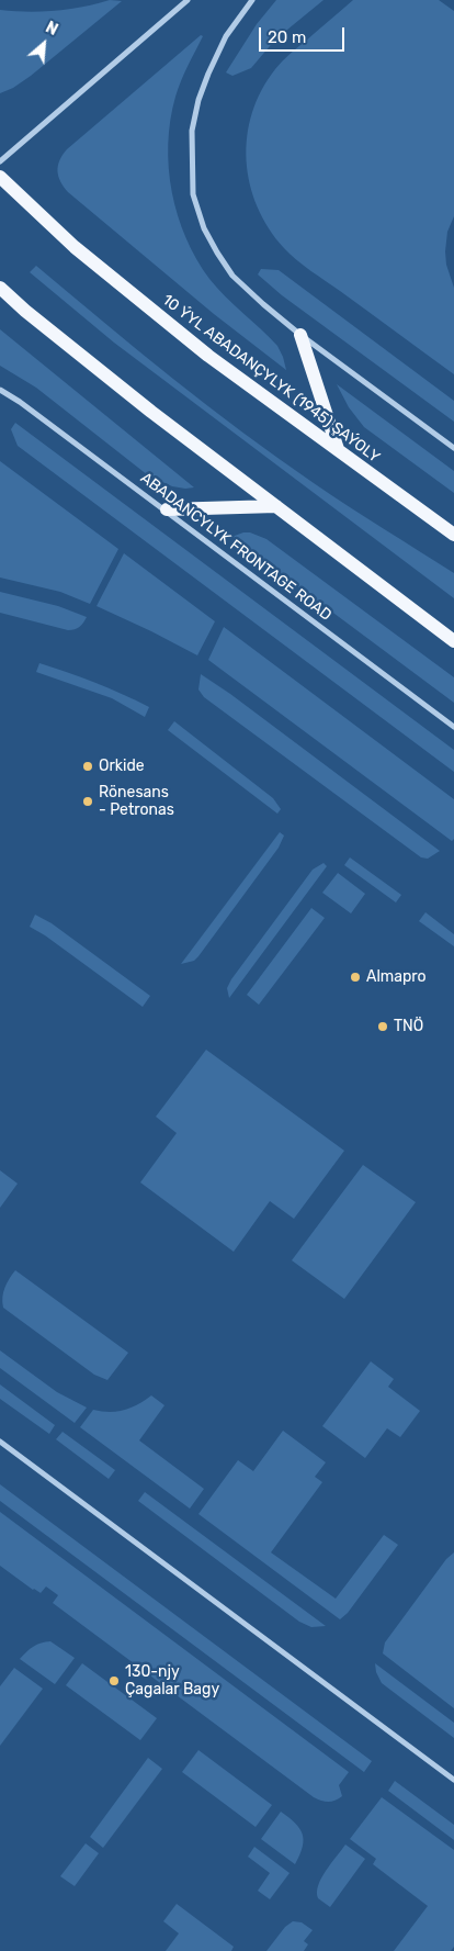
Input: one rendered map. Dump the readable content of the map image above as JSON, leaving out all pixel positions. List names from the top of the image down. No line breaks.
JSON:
{"streets":{"main road":["10 ÝYL ABADANÇYLYK (1945) ŞAÝOLY"],"street":["ABADANCYLYK FRONTAGE ROAD"]},"places":["Orkide","Rönesans - Petronas","Almapro","TNÖ","130-njy Çagalar Bagy"],"scale_bar":"20 m","north":"top right"}
